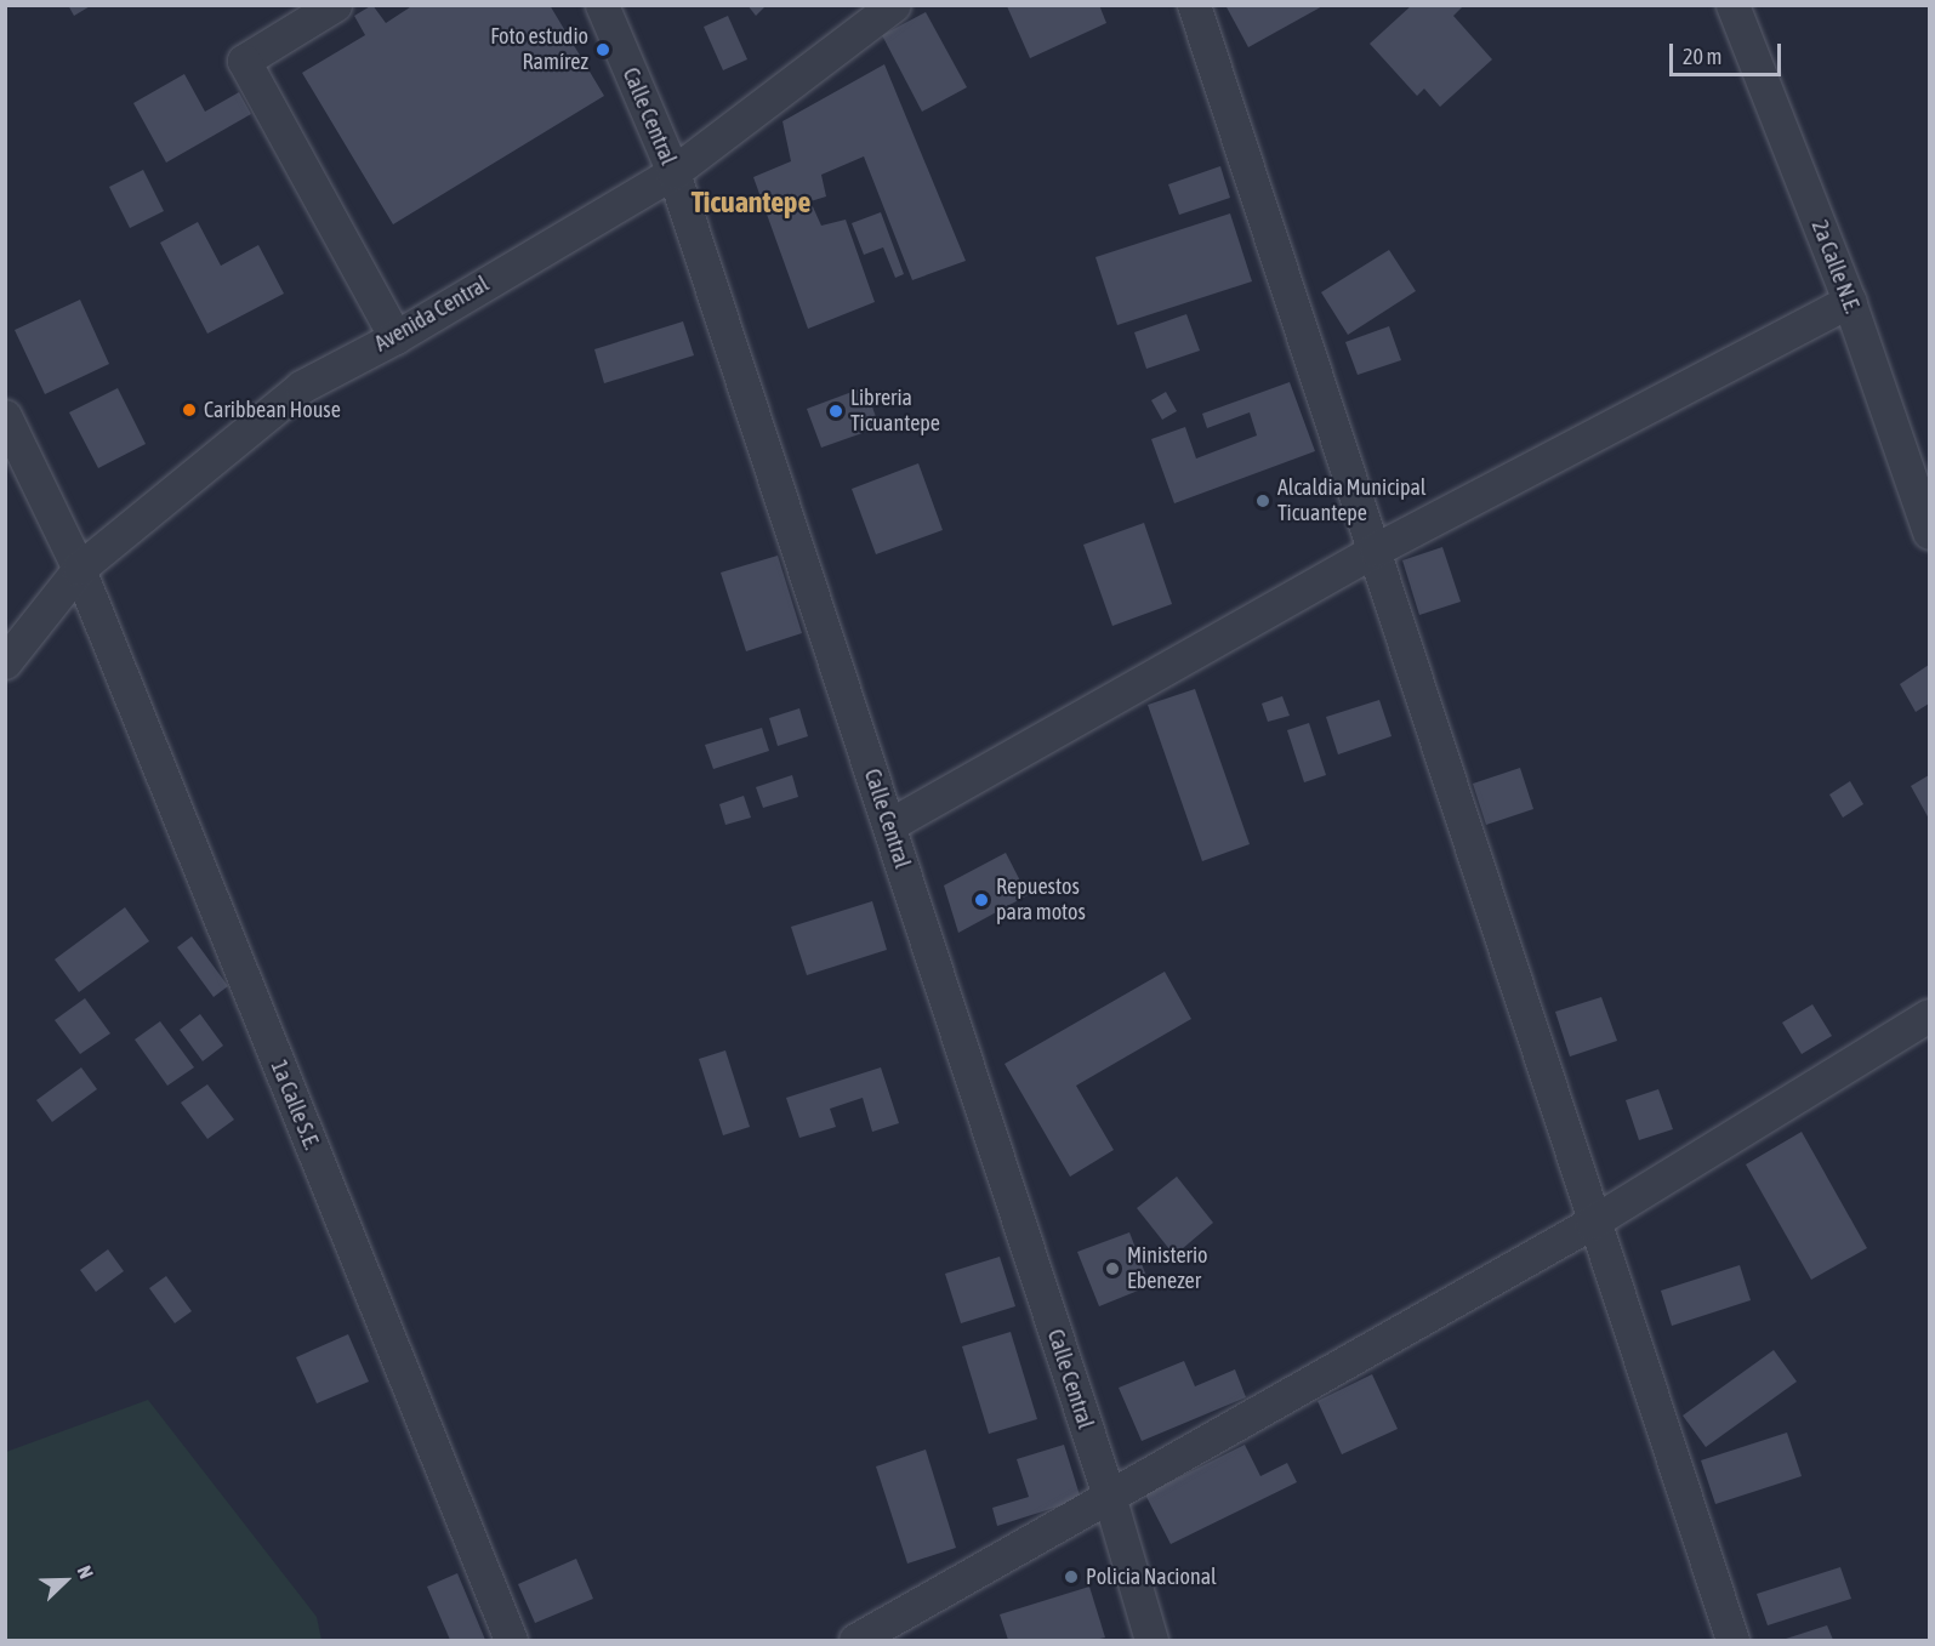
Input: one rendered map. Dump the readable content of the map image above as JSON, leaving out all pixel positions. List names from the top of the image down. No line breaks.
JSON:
{"streets":{"street":["Calle Central","2a Calle N.E.","Avenida Central","1a Calle S.E."]},"crossings":[["Calle Central","Avenida Central"],["Avenida Central","1a Calle S.E."]],"districts":["Ticuantepe"],"places":["Foto estudio Ramírez","Caribbean House","Libreria Ticuantepe","Alcaldia Municipal Ticuantepe","Repuestos para motos","Ministerio Ebenezer","Policia Nacional"],"scale_bar":"20 m","north":"top right"}
